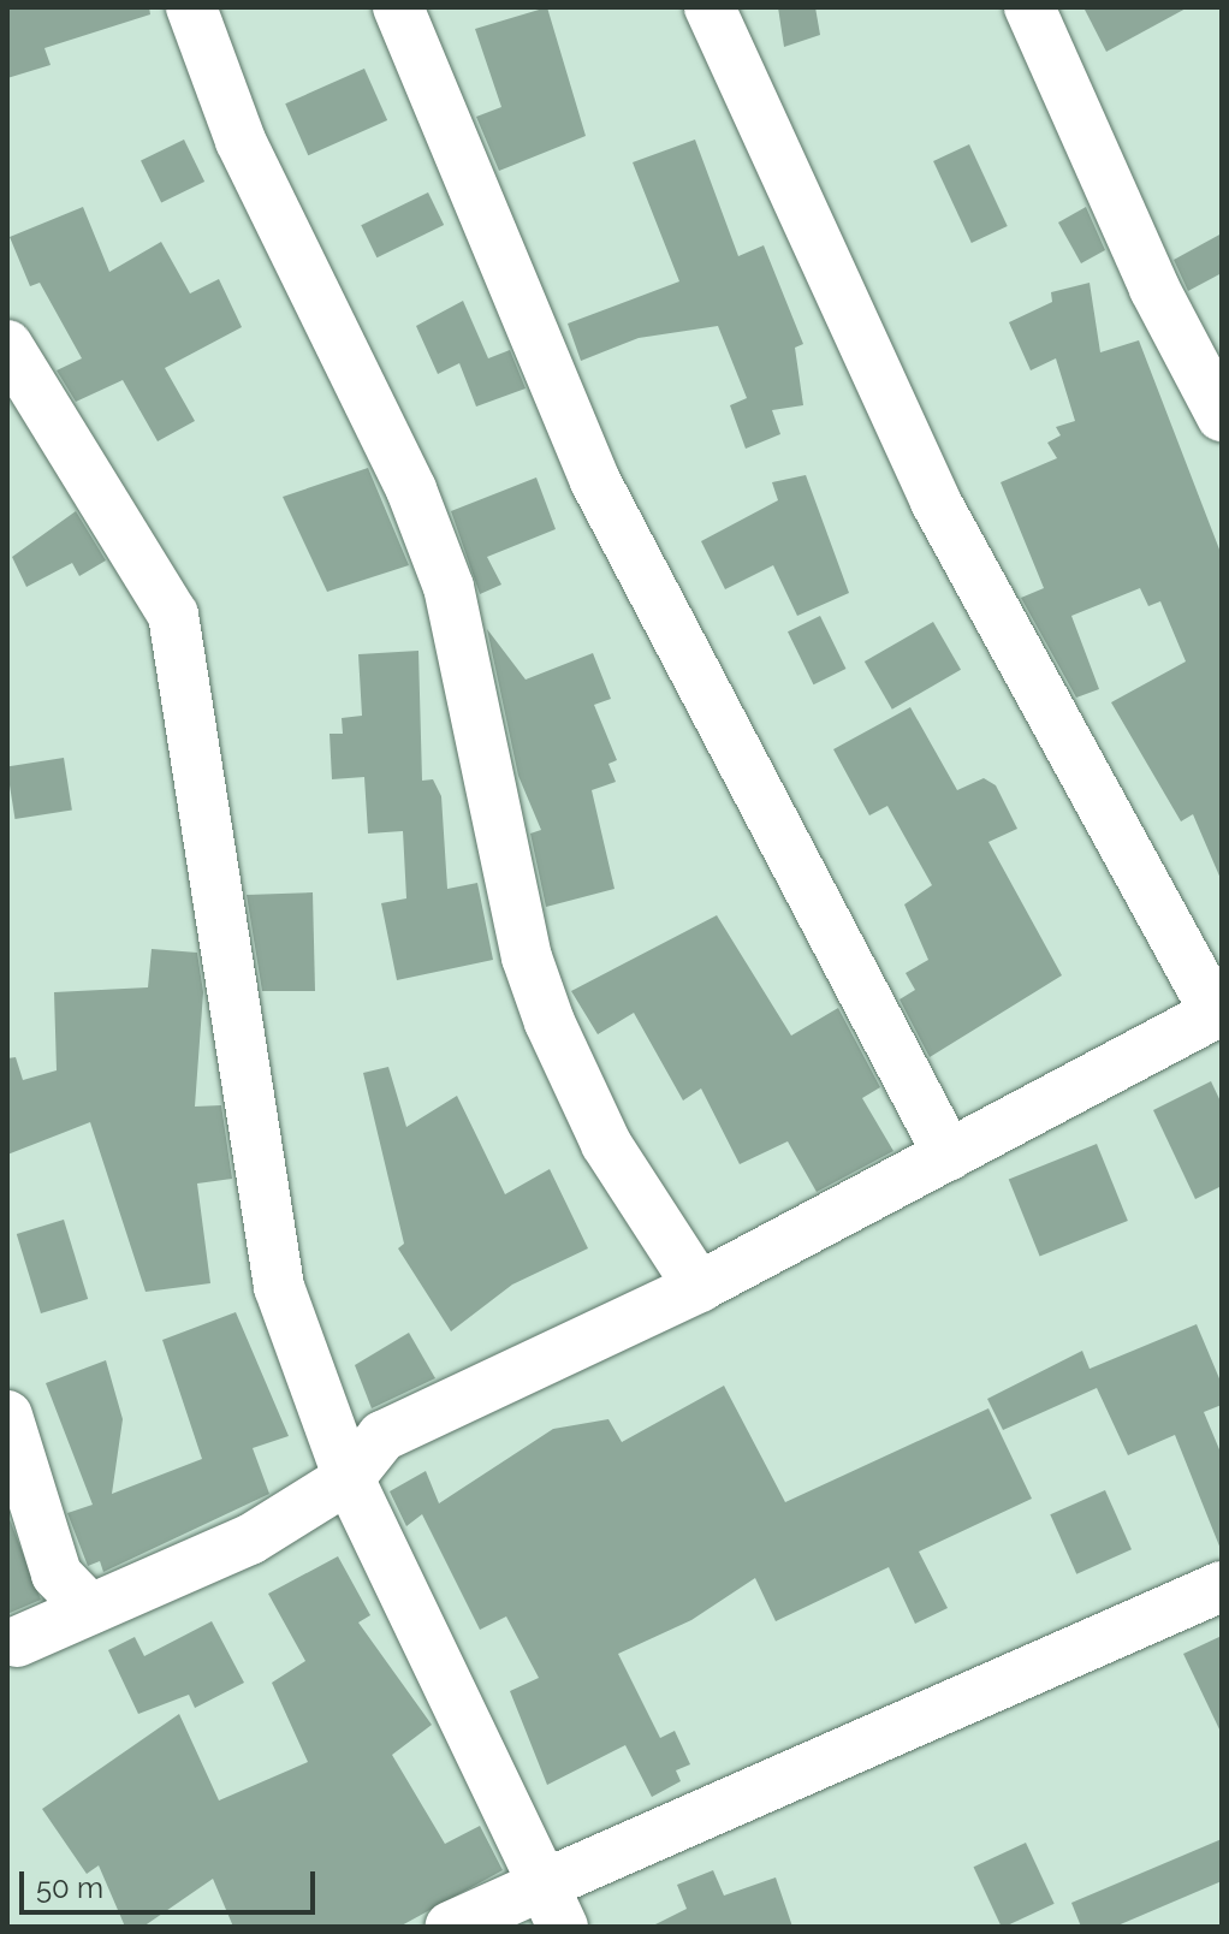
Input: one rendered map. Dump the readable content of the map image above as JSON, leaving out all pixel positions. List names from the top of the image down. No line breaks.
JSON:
{"scale_bar":"50 m"}
